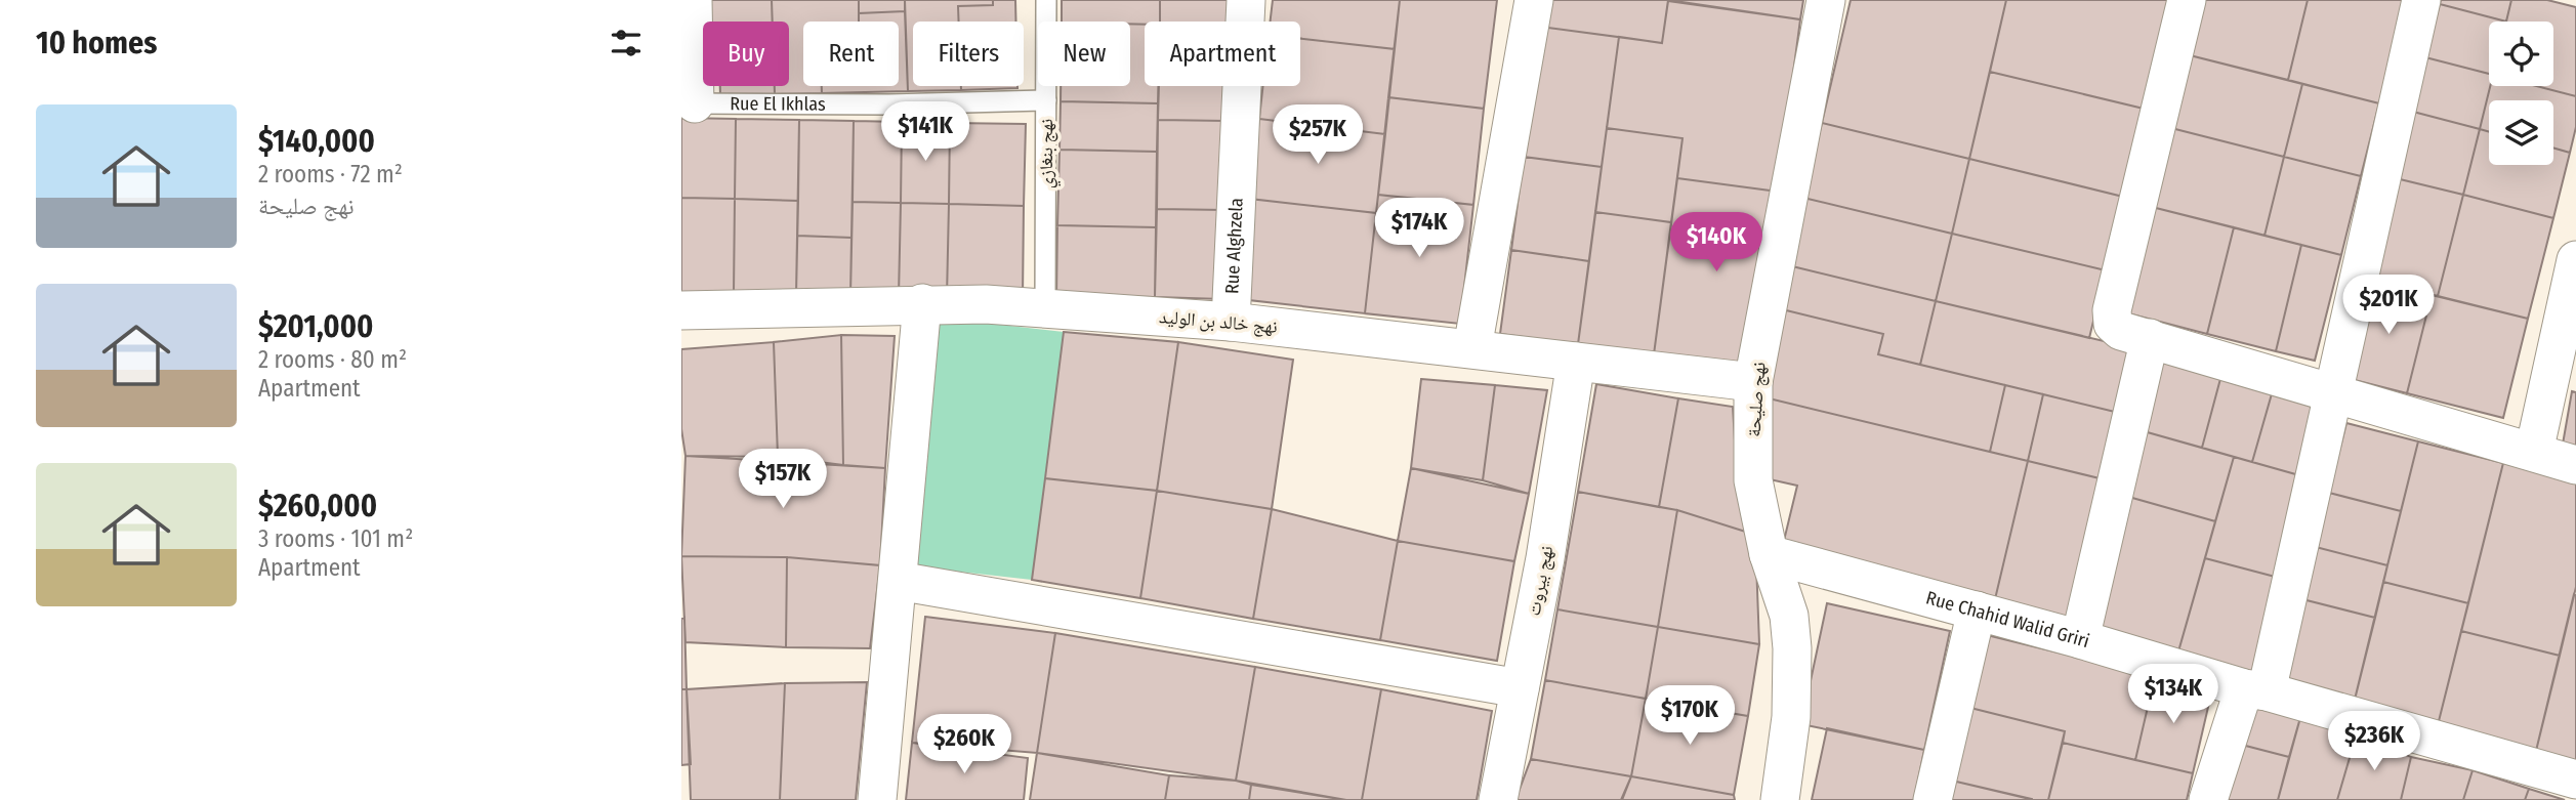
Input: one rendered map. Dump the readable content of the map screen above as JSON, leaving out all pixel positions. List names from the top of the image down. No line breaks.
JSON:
{"streets":{"street":["Rue Alghzela","نهج خالد بن الوليد","نهج صليحة","نهج بيروت","Rue Chahid Walid Griri"],"lane":["Rue El Ikhlas","نهج بنغازي"]},"crossings":[["Rue El Ikhlas","نهج بنغازي"],["نهج بنغازي","نهج خالد بن الوليد"],["Rue Alghzela","نهج خالد بن الوليد"],["نهج خالد بن الوليد","نهج صليحة"],["نهج خالد بن الوليد","نهج بيروت"],["نهج صليحة","Rue Chahid Walid Griri"]],"page":{"heading":"10 homes","chip":["Buy","Rent","Filters","New","Apartment"],"list":[{"name":"$140,000","note":"2 rooms · 72 m² · نهج صليحة"},{"name":"$201,000","note":"2 rooms · 80 m² · Apartment"},{"name":"$260,000","note":"3 rooms · 101 m² · Apartment"}],"price":["$141K","$257K","$174K","$140K","$201K","$157K","$134K","$170K","$236K","$260K"]}}
